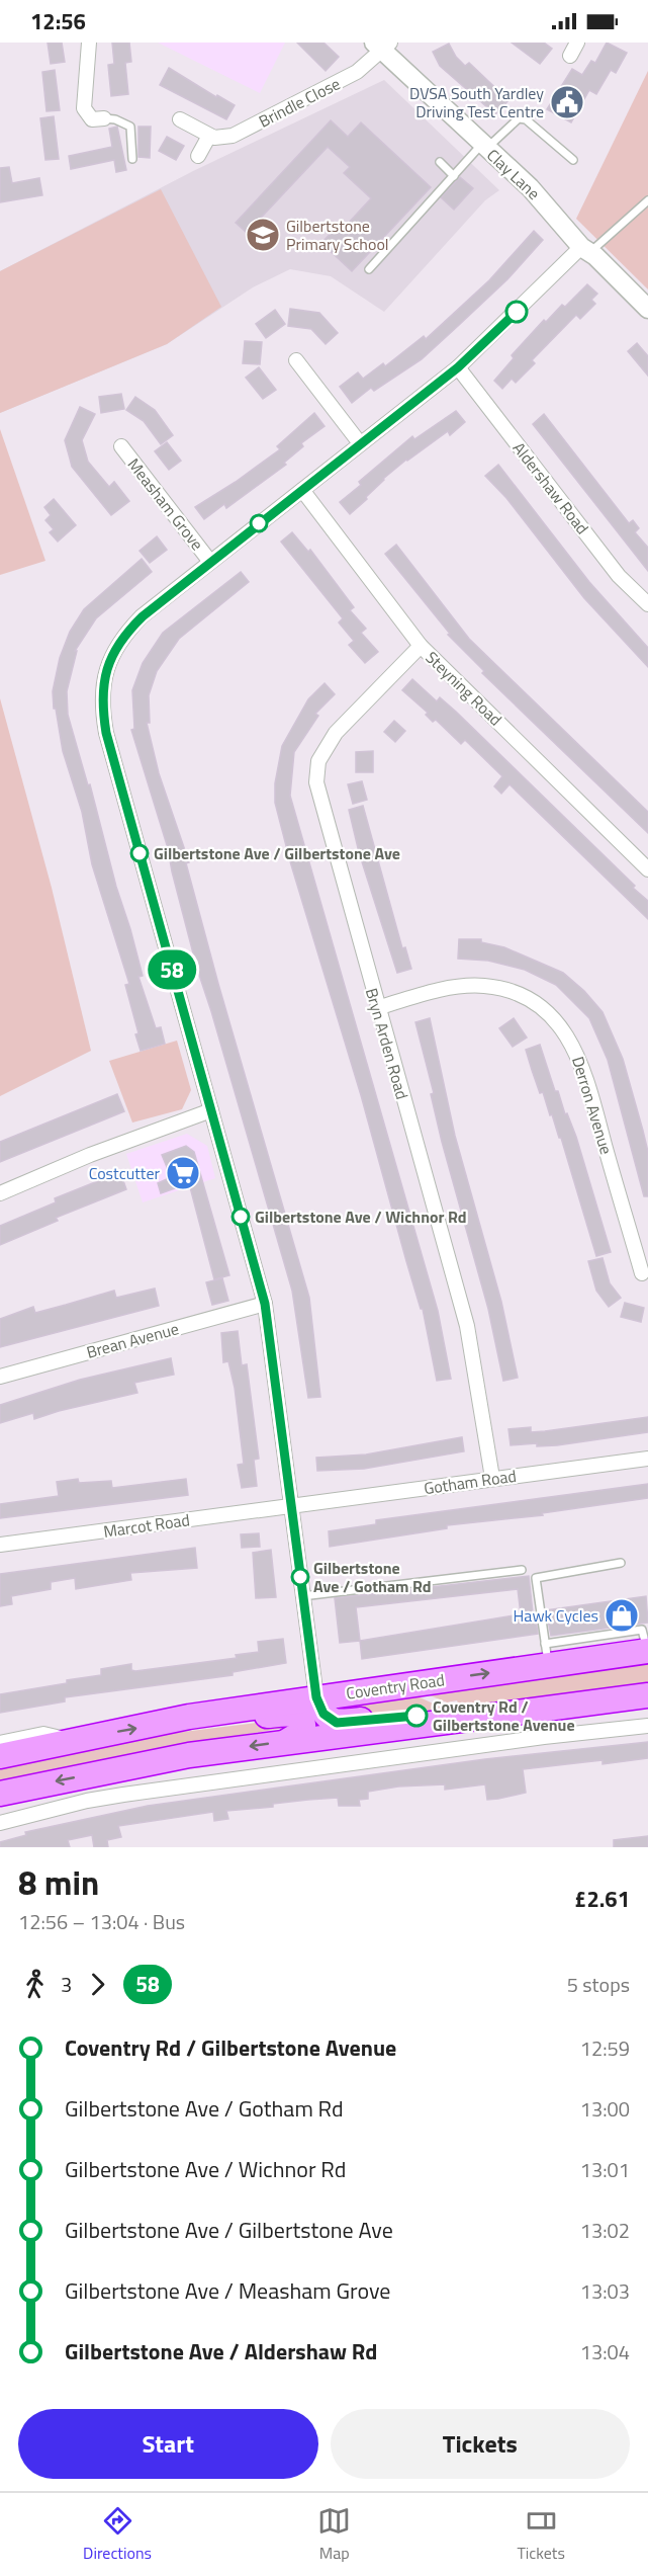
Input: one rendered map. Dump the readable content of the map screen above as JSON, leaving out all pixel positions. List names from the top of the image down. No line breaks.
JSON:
{"streets":{"highway":["Coventry Road"],"street":["Brindle Close","Clay Lane","Aldershaw Road","Measham Grove","Steyning Road","Bryn Arden Road","Derron Avenue","Brean Avenue","Gotham Road","Marcot Road"]},"crossings":[["Brindle Close","Clay Lane"],["Steyning Road","Bryn Arden Road"],["Bryn Arden Road","Derron Avenue"],["Bryn Arden Road","Gotham Road"],["Gotham Road","Marcot Road"]],"places":{"public building":["DVSA South Yardley Driving Test Centre"],"school or university":["Gilbertstone Primary School"],"other":["Gilbertstone Ave / Gilbertstone Ave","Gilbertstone Ave / Wichnor Rd","Gilbertstone Ave / Gotham Rd","Coventry Rd / Gilbertstone Avenue"],"supermarket":["Costcutter"],"shop":["Hawk Cycles"]},"lines":["bus line 58"],"page":{"status":"12:56","on_map":"58","heading":["8 min","12:56 – 13:04 · Bus","£2.61"],"legs":["3","58","5 stops"],"list":[{"name":"Coventry Rd / Gilbertstone Avenue","value":"12:59"},{"name":"Gilbertstone Ave / Gotham Rd","value":"13:00"},{"name":"Gilbertstone Ave / Wichnor Rd","value":"13:01"},{"name":"Gilbertstone Ave / Gilbertstone Ave","value":"13:02"},{"name":"Gilbertstone Ave / Measham Grove","value":"13:03"},{"name":"Gilbertstone Ave / Aldershaw Rd","value":"13:04"}],"buttons":["Start","Tickets"],"tabs":["Directions","Map","Tickets"]}}
